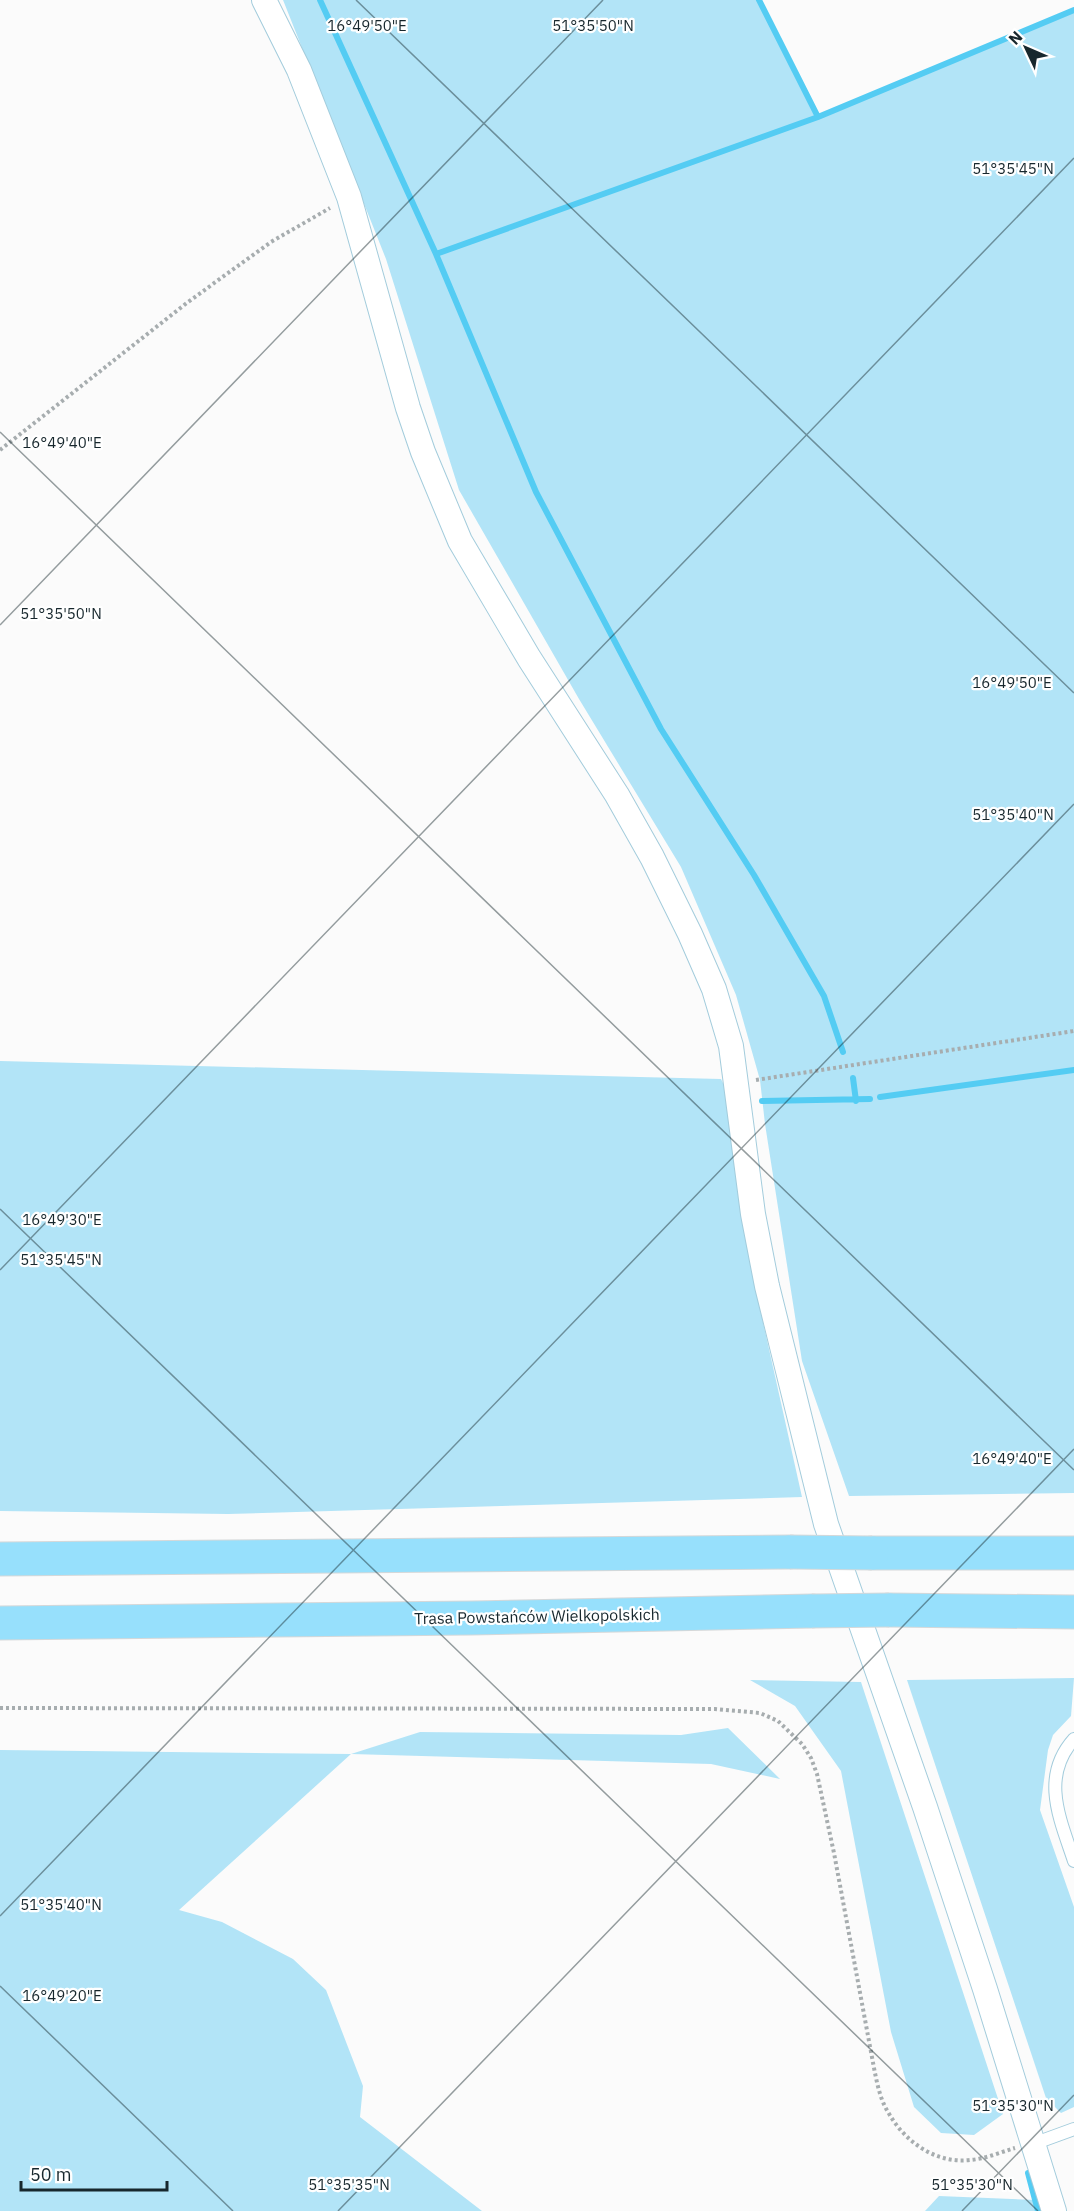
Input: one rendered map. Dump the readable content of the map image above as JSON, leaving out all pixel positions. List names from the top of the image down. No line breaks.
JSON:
{"streets":{"highway":["Trasa Powstańców Wielkopolskich"]},"scale_bar":"50 m","north":"top left","coordinates":["16°49'50\"E","51°35'50\"N","51°35'45\"N","16°49'40\"E","51°35'40\"N","16°49'30\"E","16°49'20\"E","51°35'30\"N","51°35'35\"N"]}
